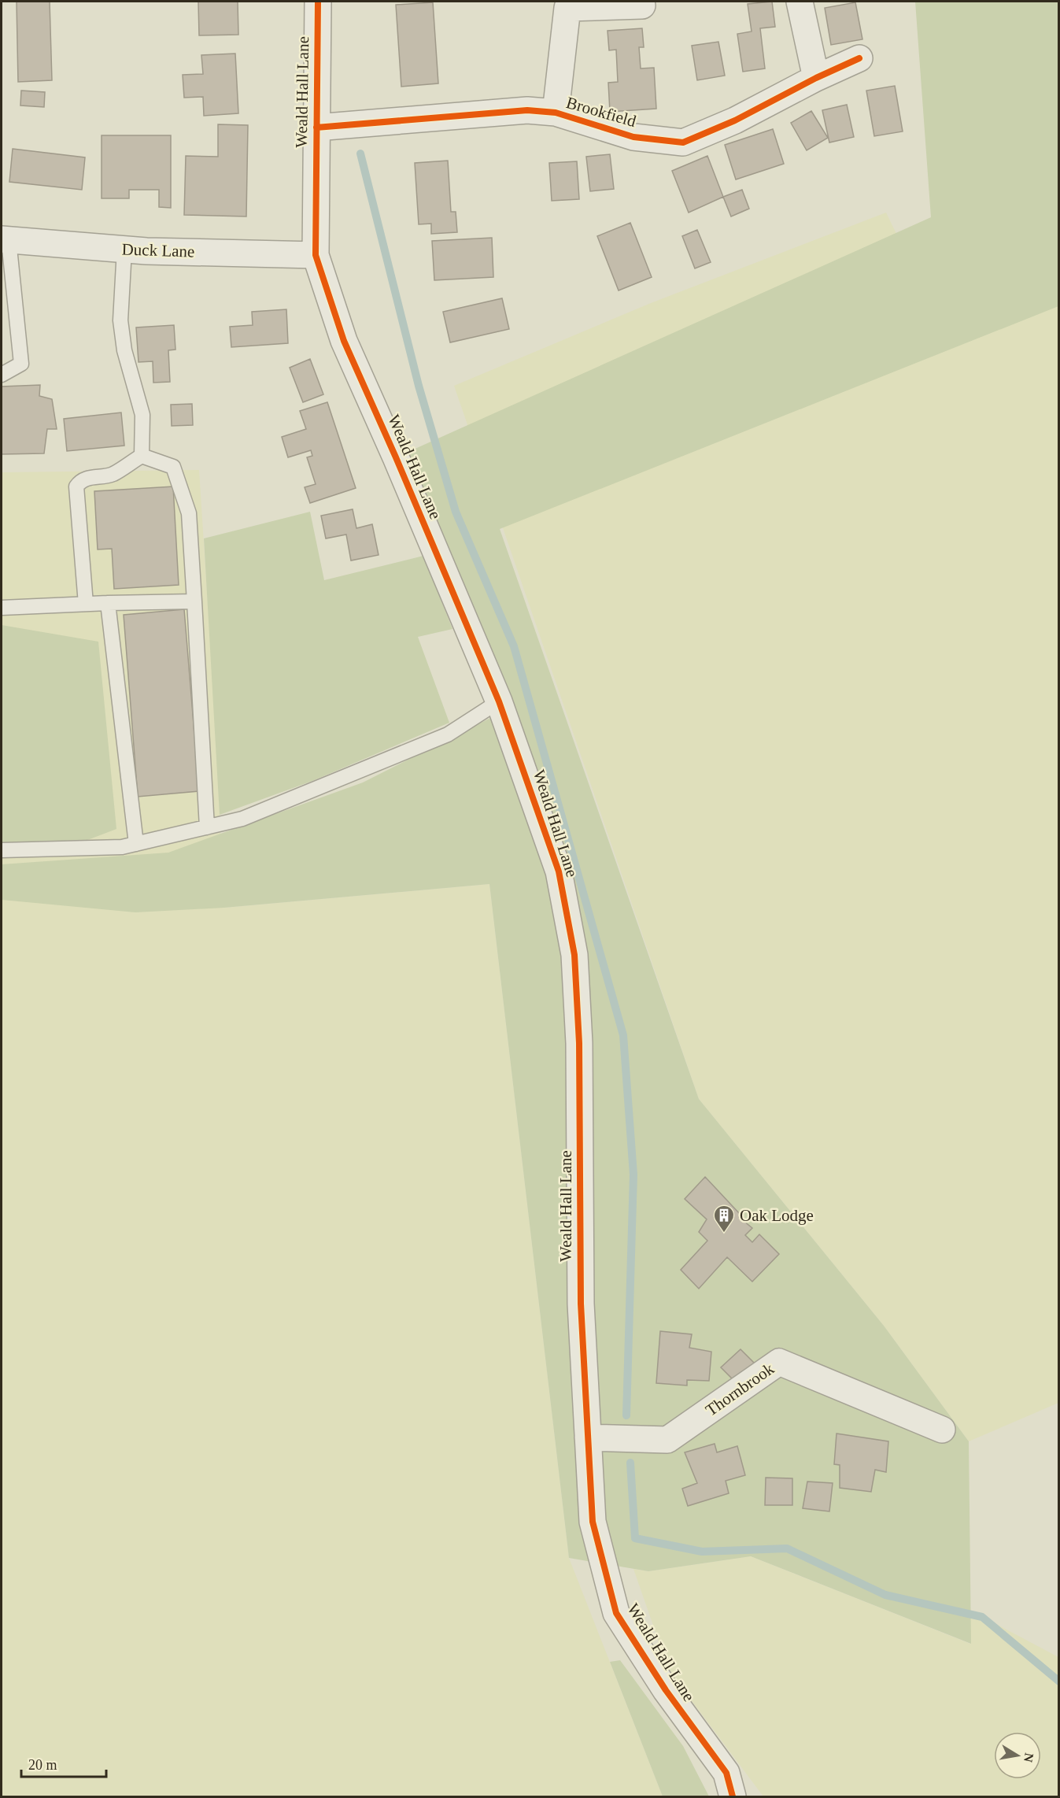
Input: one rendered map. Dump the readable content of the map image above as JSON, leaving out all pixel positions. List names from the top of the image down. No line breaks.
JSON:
{"streets":{"street":["Weald Hall Lane","Brookfield","Duck Lane","Thornbrook"]},"crossings":[["Weald Hall Lane","Brookfield"],["Weald Hall Lane","Duck Lane"],["Weald Hall Lane","Thornbrook"]],"places":{"building":["Oak Lodge"]},"scale_bar":"20 m","north":"right"}
